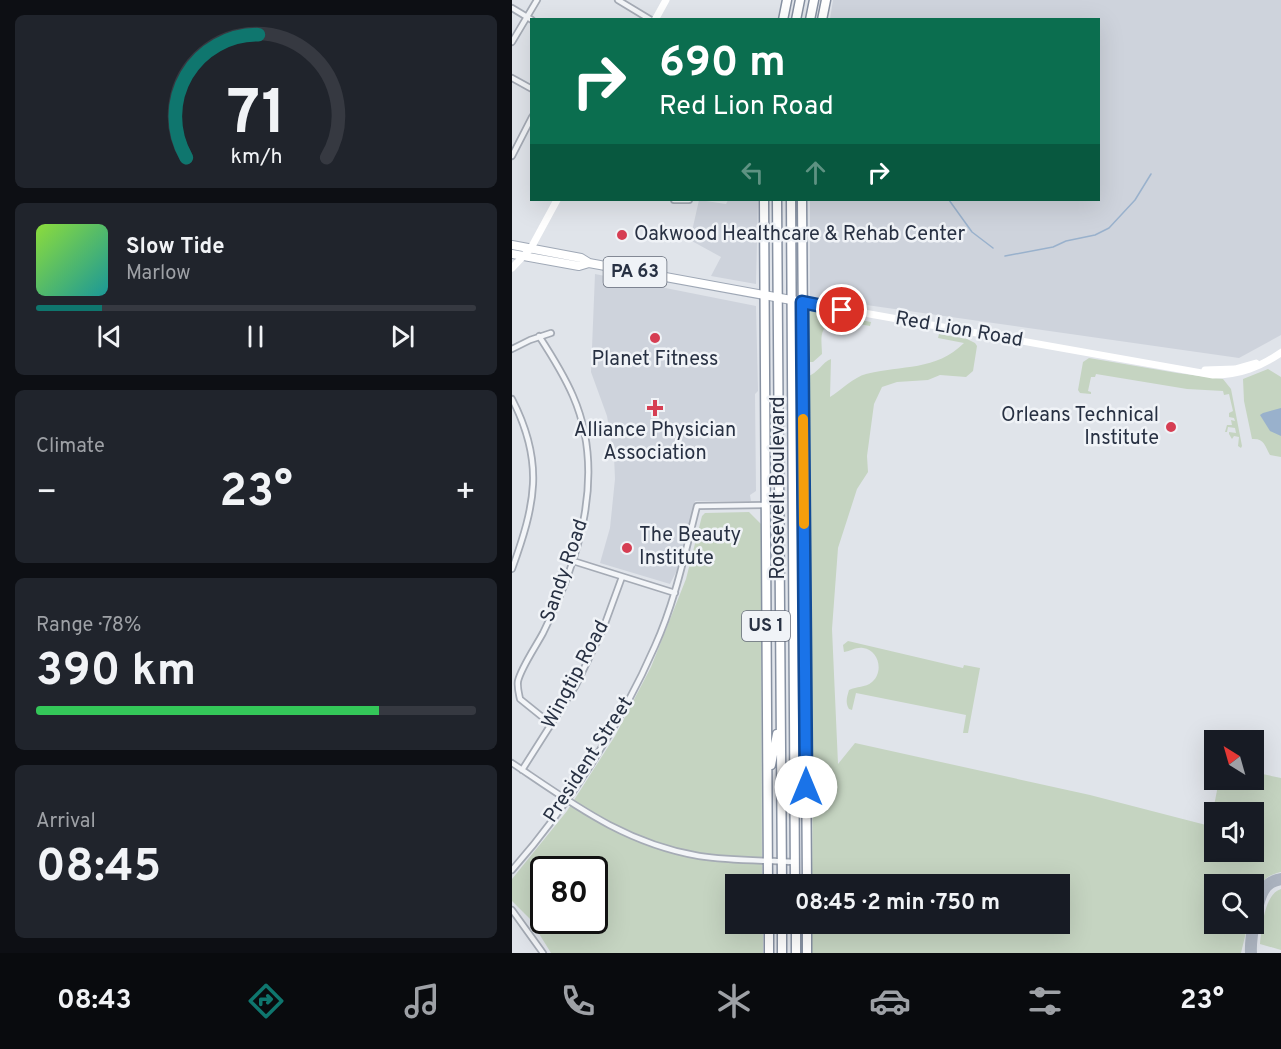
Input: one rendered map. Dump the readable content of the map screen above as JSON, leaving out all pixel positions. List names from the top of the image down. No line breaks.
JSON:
{"streets":{"highway":["Roosevelt Boulevard","US 1"],"main road":["PA 63","Red Lion Road"],"street":["Sandy Road","Wingtip Road","President Street"]},"crossings":[["Red Lion Road","Roosevelt Boulevard"],["Roosevelt Boulevard","President Street"],["Sandy Road","Wingtip Road"]],"places":{"other":["Oakwood Healthcare & Rehab Center","Planet Fitness","Orleans Technical Institute","The Beauty Institute"],"health":["Alliance Physician Association"]},"north":"top left","page":{"turn":["690 m","Red Lion Road"],"song":["Slow Tide","Marlow"],"tile":["Climate",["Range · 78%","390 km"],["Arrival","08:45"]],"heat":["−","23°","+"],"limit":"80","trip":"08:45 · 2 min · 750 m","tabs":["08:43","23°"],"gauge":["71","km/h"]}}
